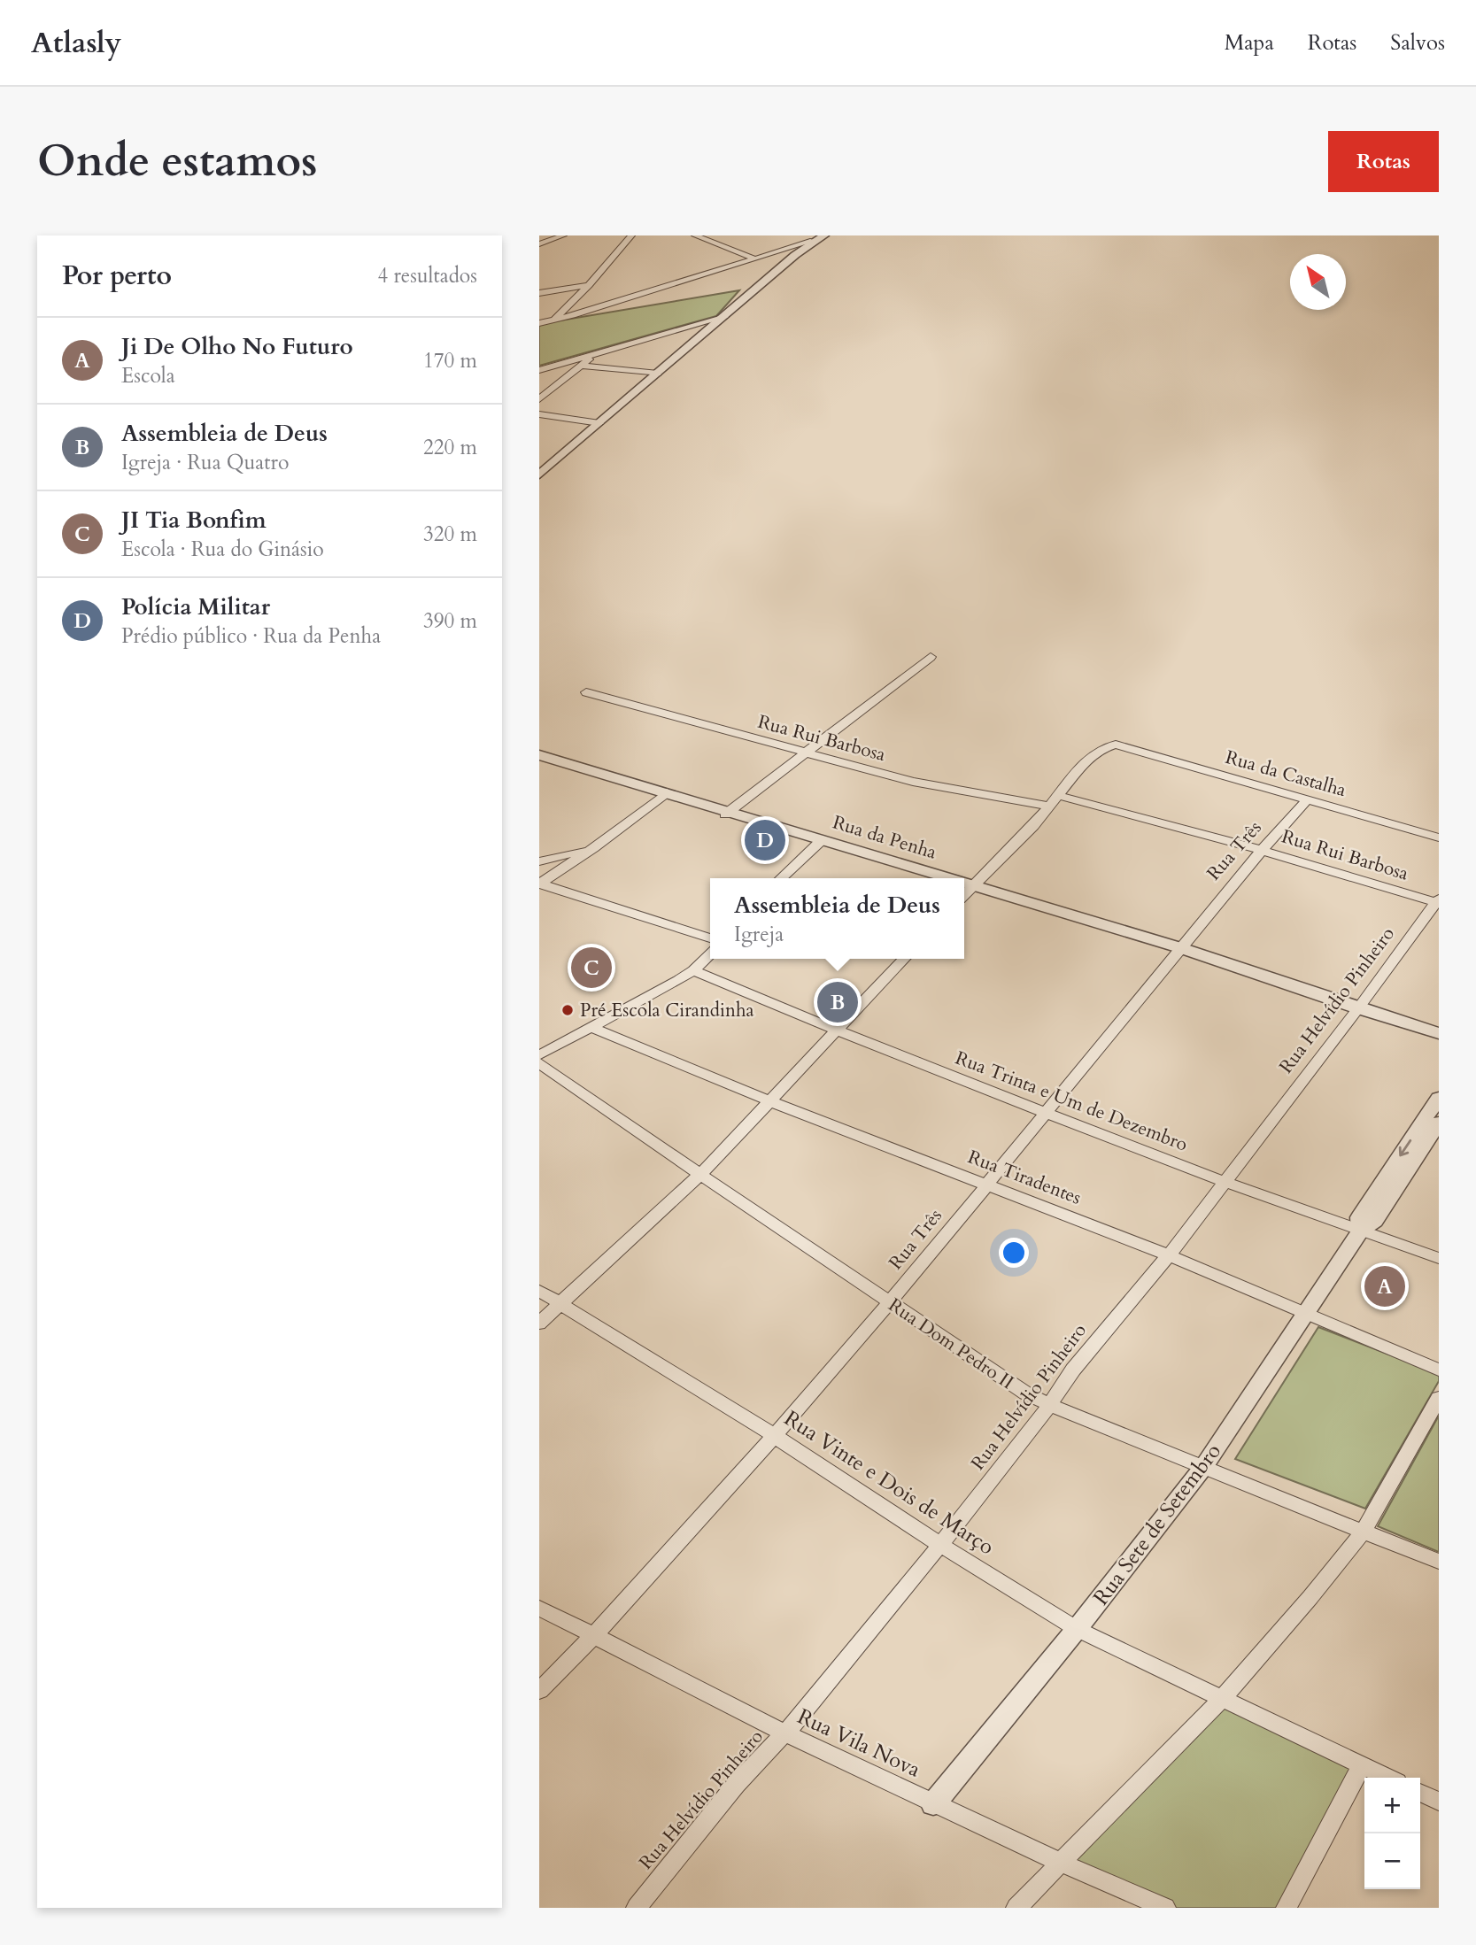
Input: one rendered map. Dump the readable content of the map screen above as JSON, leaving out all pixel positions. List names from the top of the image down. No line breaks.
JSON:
{"streets":{"street":["Rua Rui Barbosa","Rua da Castalha","Rua da Penha","Rua Três","Rua Helvídio Pinheiro","Rua Trinta e Um de Dezembro","Rua Tiradentes","Rua Dom Pedro II","Rua Vinte e Dois de Março","Rua Sete de Setembro","Rua Vila Nova"]},"crossings":[["Rua Rui Barbosa","Rua da Castalha"],["Rua Rui Barbosa","Rua Três"],["Rua Rui Barbosa","Rua Helvídio Pinheiro"],["Rua da Castalha","Rua Três"],["Rua da Penha","Rua Três"],["Rua da Penha","Rua Helvídio Pinheiro"],["Rua Três","Rua Trinta e Um de Dezembro"],["Rua Três","Rua Tiradentes"],["Rua Três","Rua Dom Pedro II"],["Rua Três","Rua Vinte e Dois de Março"],["Rua Três","Rua Vila Nova"],["Rua Helvídio Pinheiro","Rua Trinta e Um de Dezembro"],["Rua Helvídio Pinheiro","Rua Tiradentes"],["Rua Helvídio Pinheiro","Rua Dom Pedro II"],["Rua Helvídio Pinheiro","Rua Vinte e Dois de Março"],["Rua Helvídio Pinheiro","Rua Vila Nova"],["Rua Trinta e Um de Dezembro","Rua Sete de Setembro"],["Rua Tiradentes","Rua Sete de Setembro"],["Rua Dom Pedro II","Rua Sete de Setembro"],["Rua Vinte e Dois de Março","Rua Sete de Setembro"],["Rua Sete de Setembro","Rua Vila Nova"]],"places":["Pré Escola Cirandinha"],"north":"top left","page":{"header":"Atlasly","nav":["Mapa","Rotas","Salvos"],"buttons":"Rotas","title":"Onde estamos","heading":["Por perto","4 resultados"],"list":[{"mark":"A","name":"Ji De Olho No Futuro","note":"Escola","value":"170 m"},{"mark":"B","name":"Assembleia de Deus","note":"Igreja · Rua Quatro","value":"220 m"},{"mark":"C","name":"JI Tia Bonfim","note":"Escola · Rua do Ginásio","value":"320 m"},{"mark":"D","name":"Polícia Militar","note":"Prédio público · Rua da Penha","value":"390 m"}],"pins":["D","C","B","A"],"popup":["Assembleia de Deus","Igreja"],"map_buttons":["+","−"]}}
